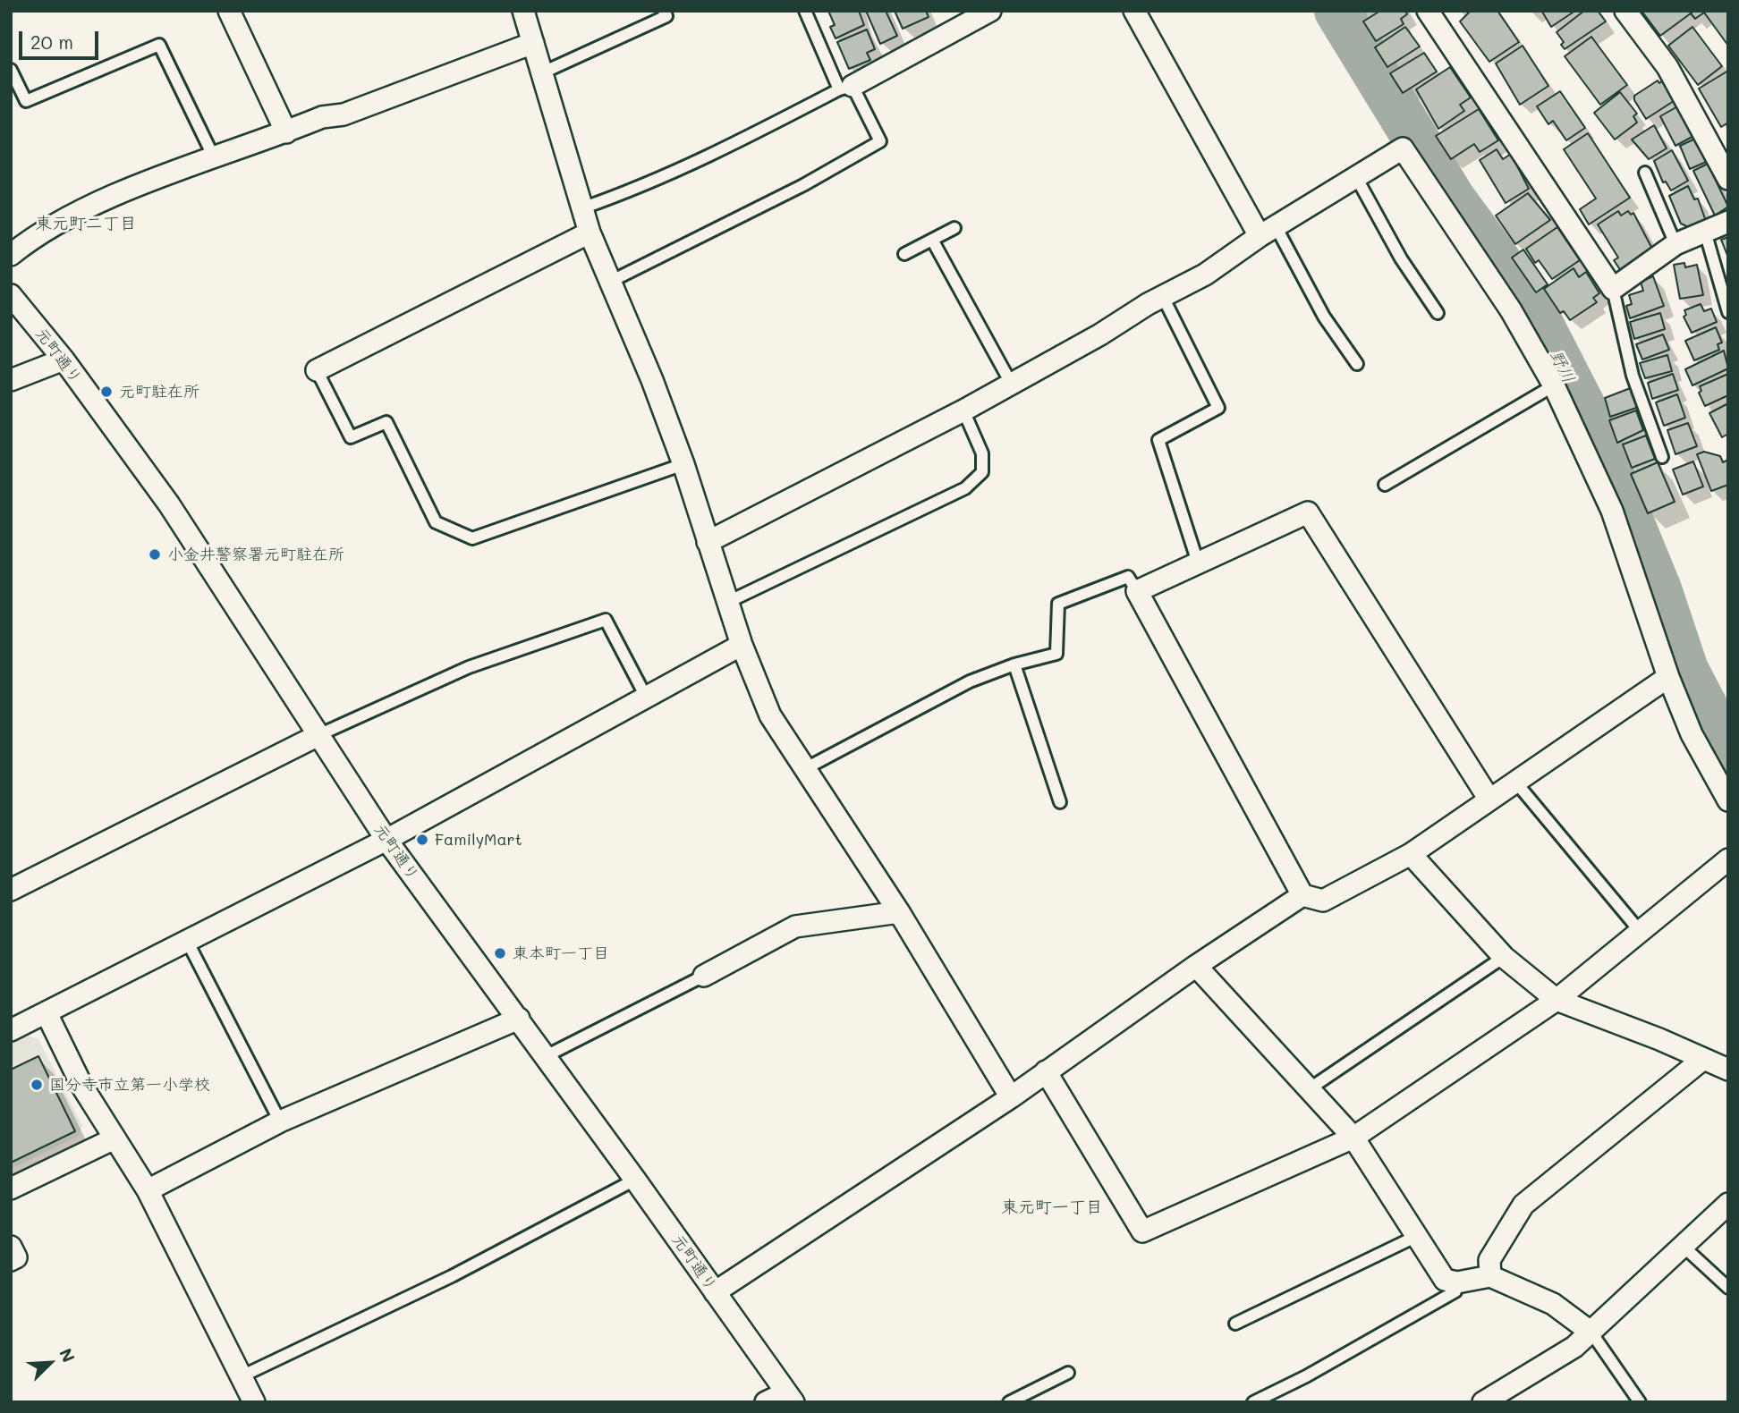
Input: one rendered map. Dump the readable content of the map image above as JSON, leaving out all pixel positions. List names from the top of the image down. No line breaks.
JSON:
{"streets":{"street":["元町通り"]},"districts":["東元町二丁目","東元町一丁目"],"water":["野川"],"places":["元町駐在所","小金井警察署元町駐在所","FamilyMart","東本町一丁目","国分寺市立第一小学校"],"scale_bar":"20 m","north":"top right"}
